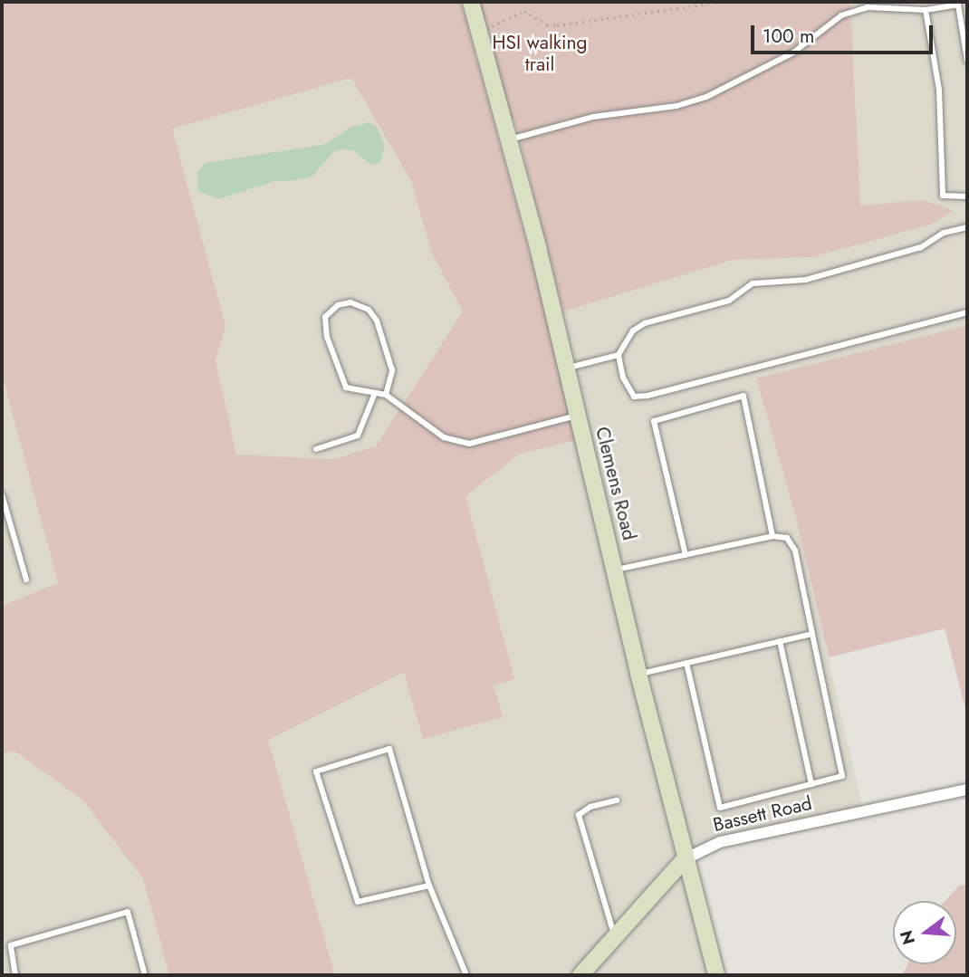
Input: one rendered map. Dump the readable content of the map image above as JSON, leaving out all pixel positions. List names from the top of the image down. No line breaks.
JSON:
{"streets":{"street":["Clemens Road","Bassett Road"]},"crossings":[["Clemens Road","Bassett Road"]],"parks":["HSI walking trail"],"scale_bar":"100 m","north":"left"}
